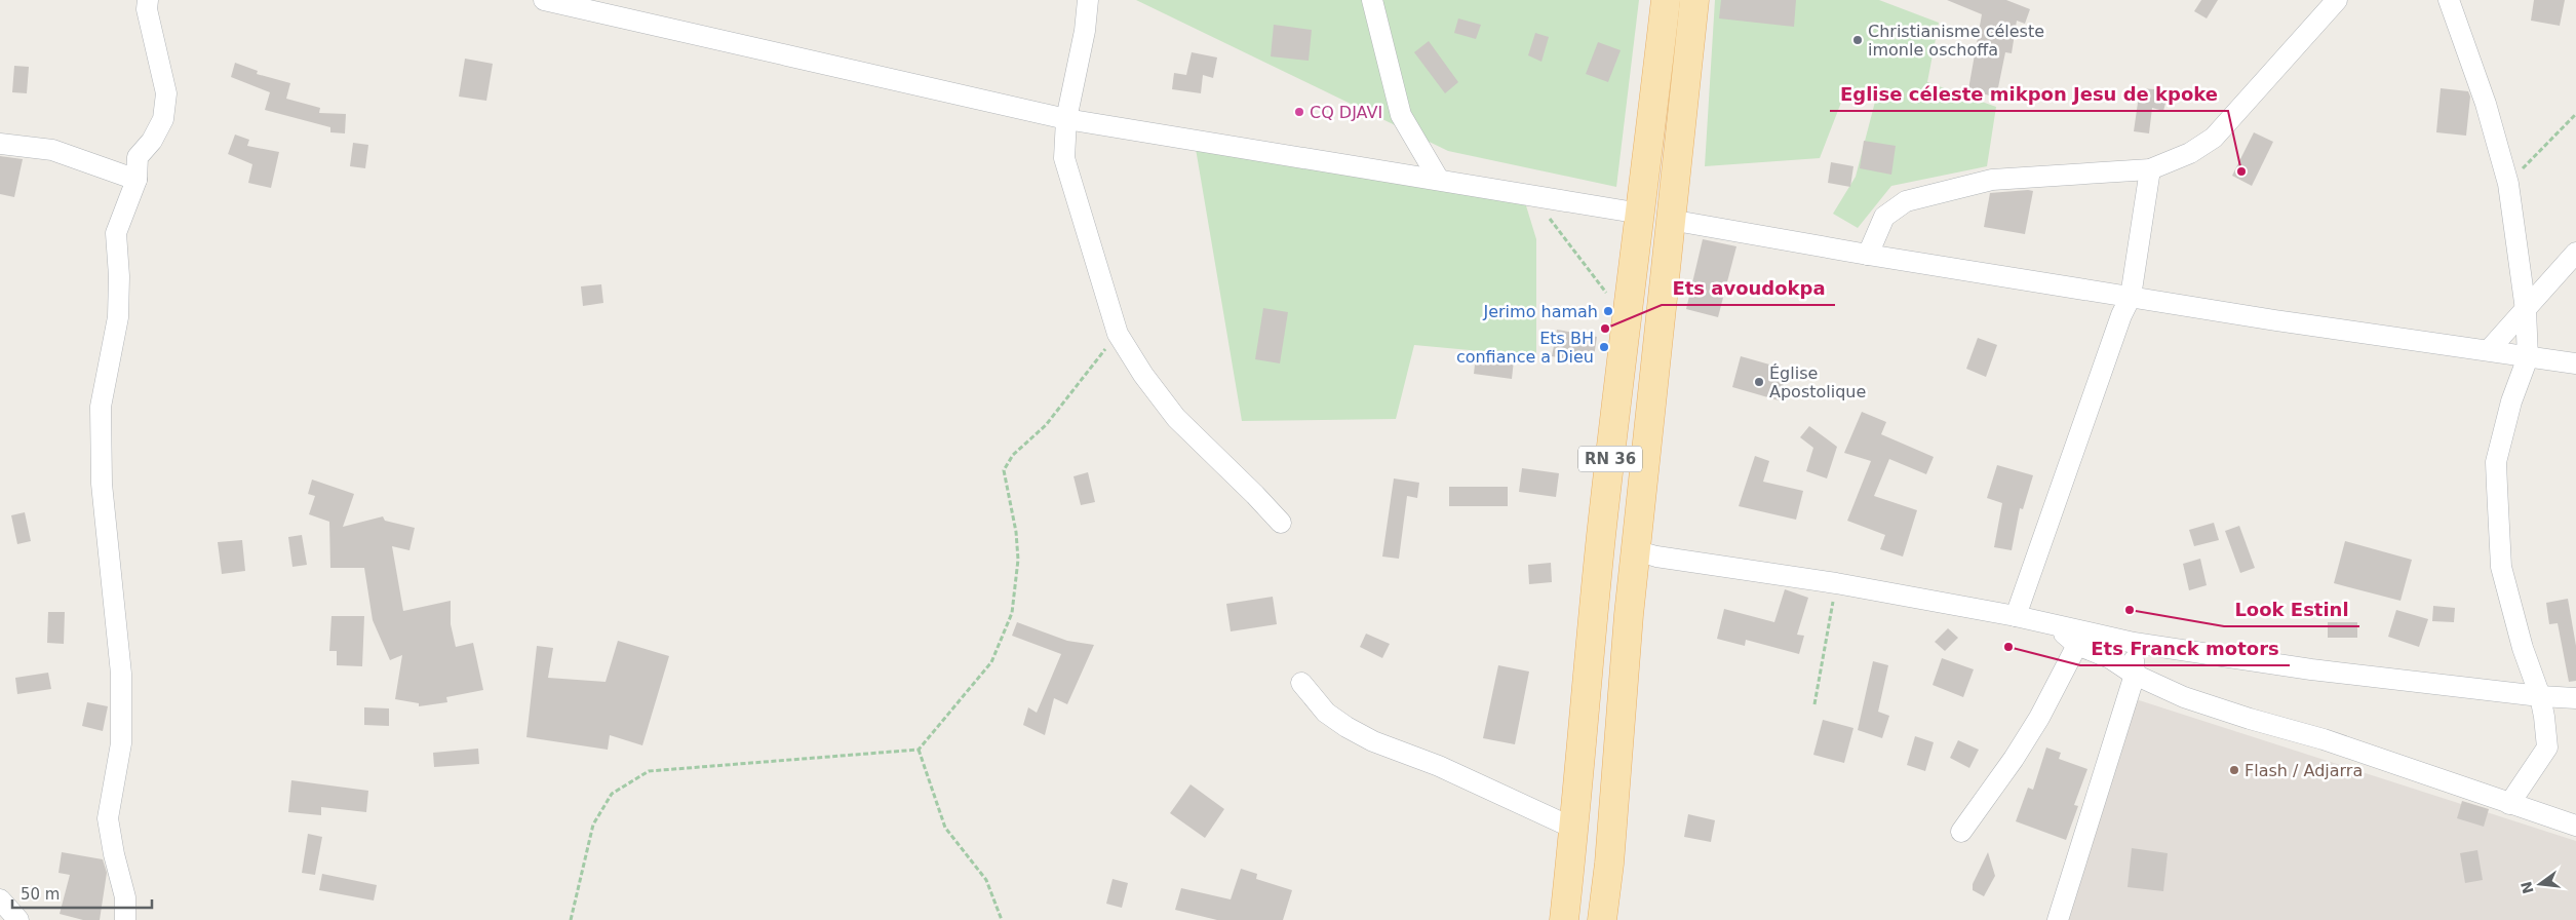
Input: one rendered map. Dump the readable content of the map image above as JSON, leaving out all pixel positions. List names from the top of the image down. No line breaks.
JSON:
{"streets":{"main road":["RN 36"]},"places":["Christianisme céleste imonle oschoffa","CQ DJAVI","Eglise céleste mikpon Jesu de kpoke","Jerimo hamah","Ets avoudokpa","Ets BH confiance a Dieu","Église Apostolique","Look Estinl","Ets Franck motors","Flash / Adjarra"],"scale_bar":"50 m","north":"left"}
